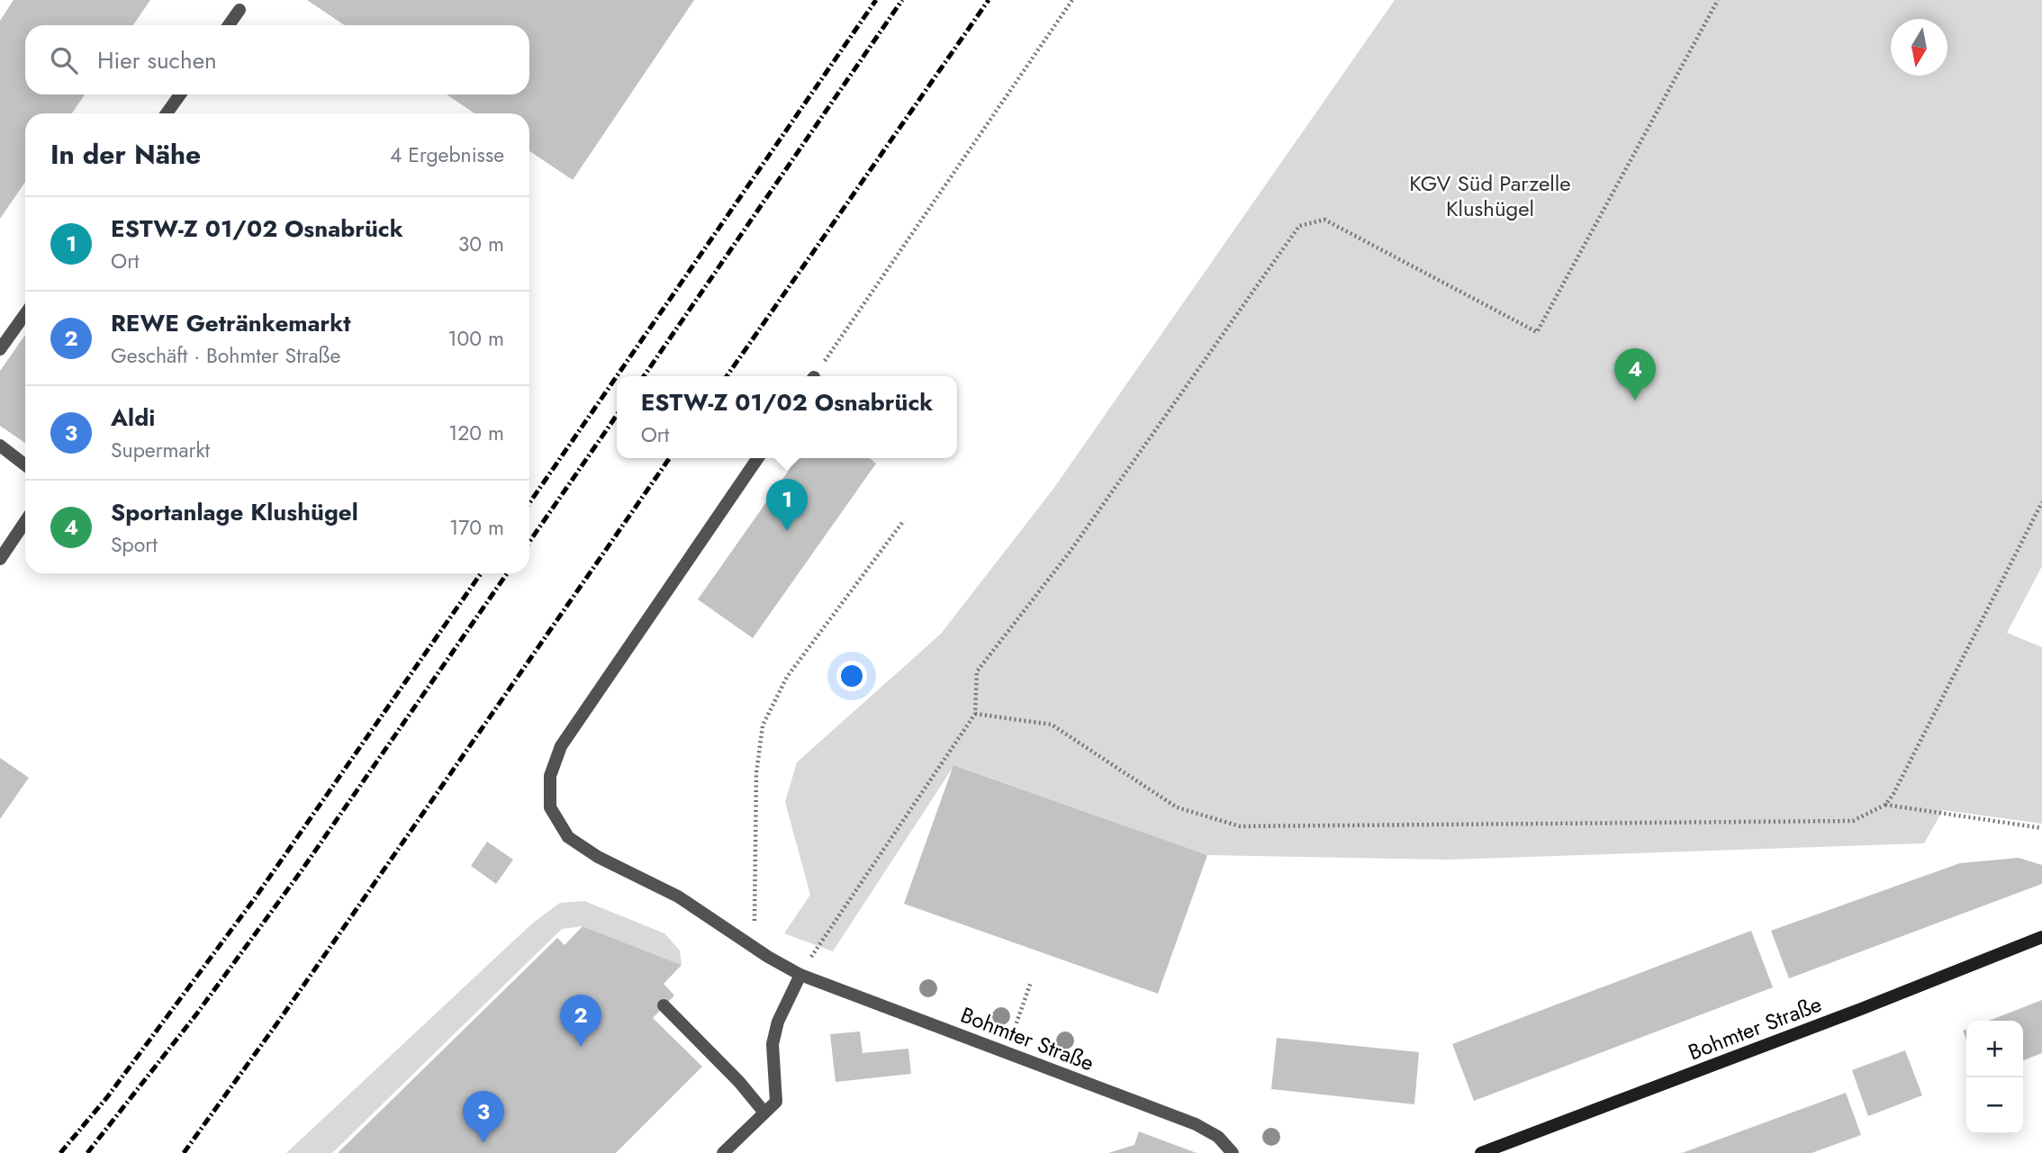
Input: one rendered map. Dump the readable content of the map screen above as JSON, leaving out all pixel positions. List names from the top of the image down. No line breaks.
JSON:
{"streets":{"main road":["Bohmter Straße"]},"parks":["KGV Süd Parzelle Klushügel"],"north":"bottom","page":{"search":"Hier suchen","heading":["In der Nähe","4 Ergebnisse"],"list":[{"mark":"1","name":"ESTW-Z 01/02 Osnabrück","note":"Ort","value":"30 m"},{"mark":"2","name":"REWE Getränkemarkt","note":"Geschäft · Bohmter Straße","value":"100 m"},{"mark":"3","name":"Aldi","note":"Supermarkt","value":"120 m"},{"mark":"4","name":"Sportanlage Klushügel","note":"Sport","value":"170 m"}],"pins":["4","1","2","3"],"popup":["ESTW-Z 01/02 Osnabrück","Ort"],"map_buttons":["+","−"]}}
